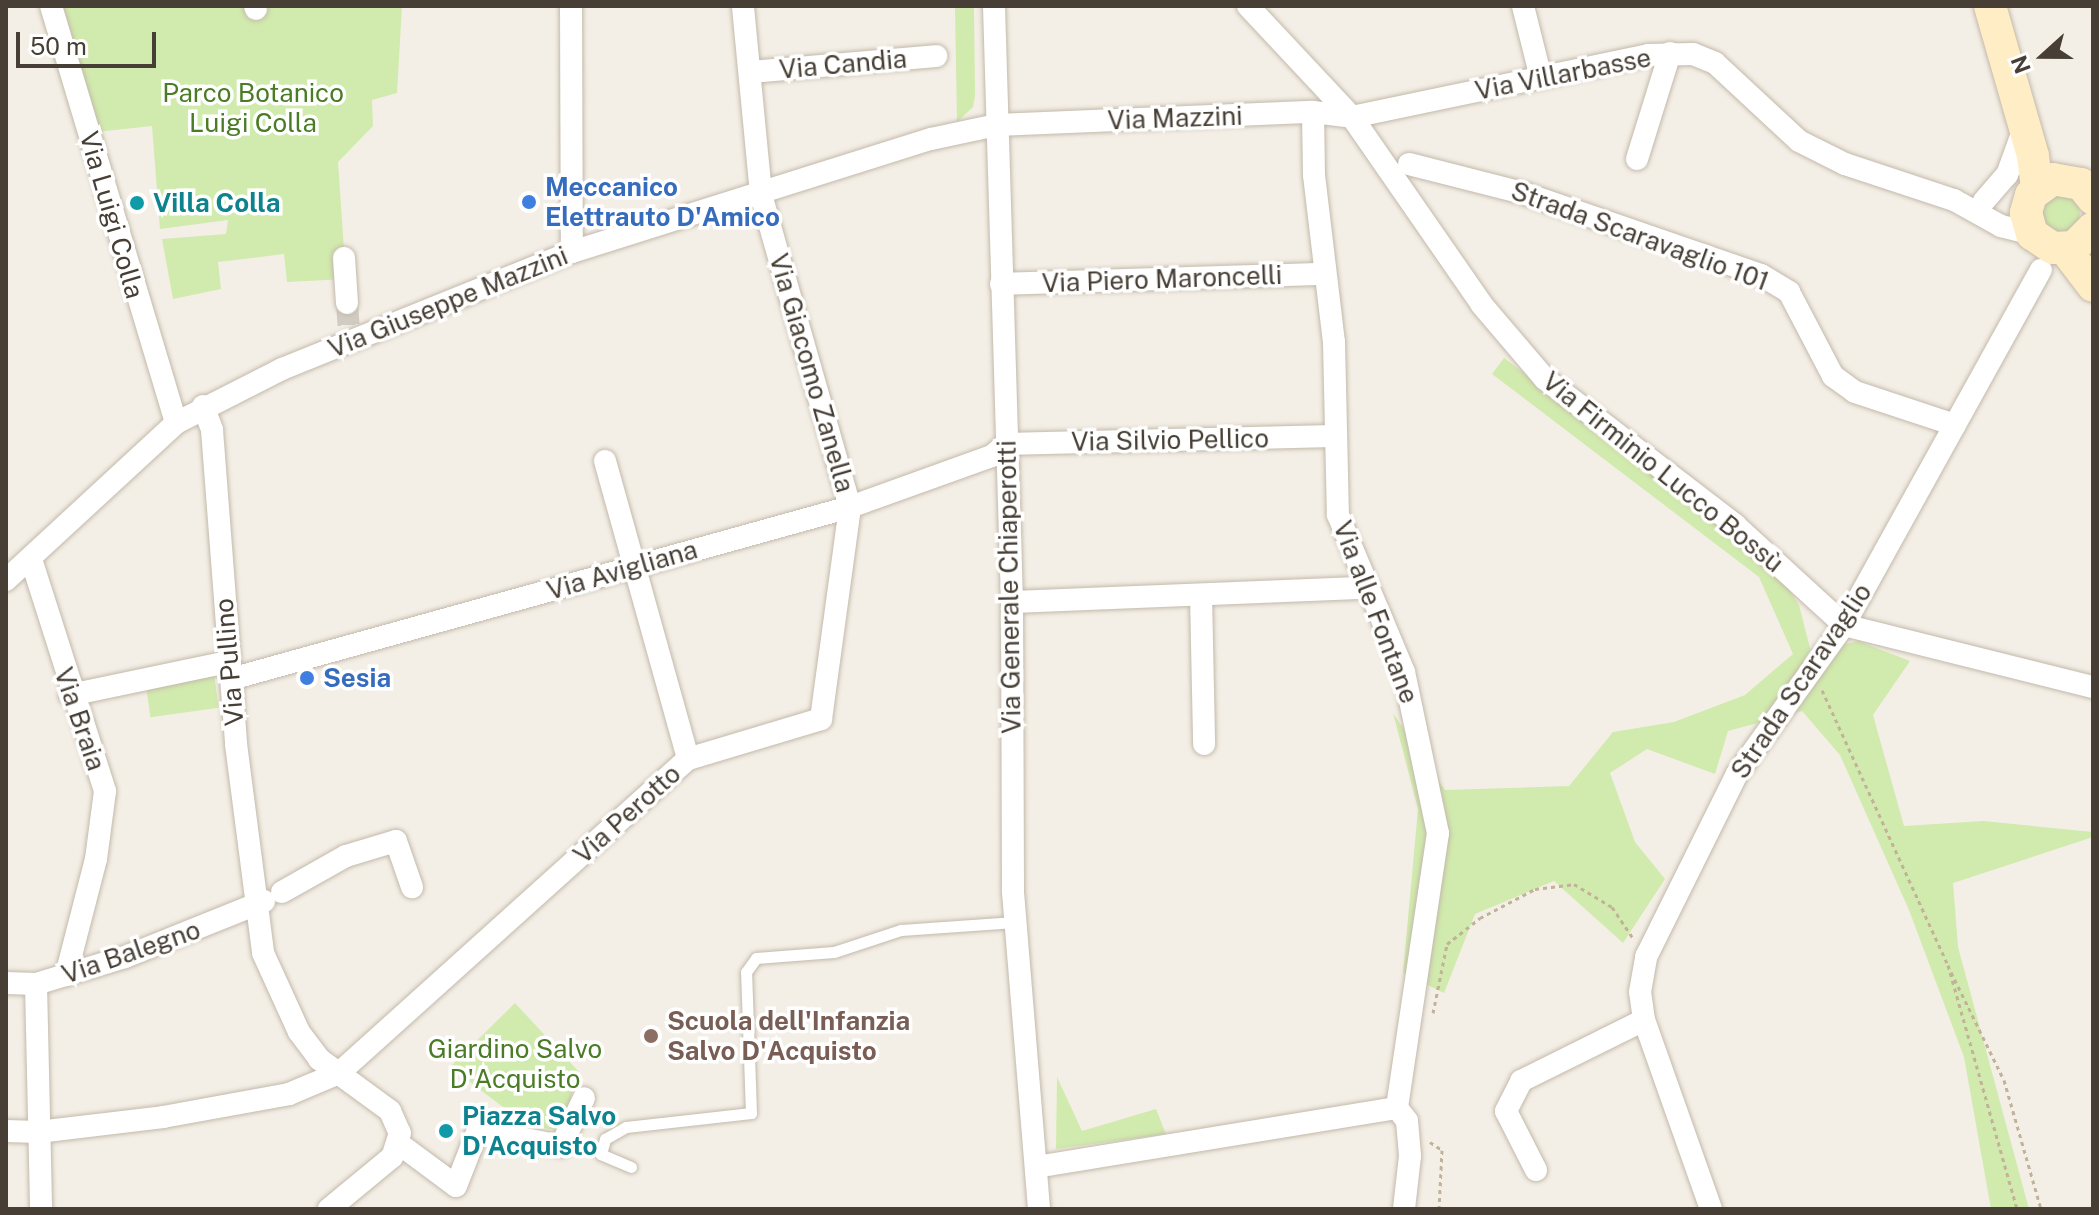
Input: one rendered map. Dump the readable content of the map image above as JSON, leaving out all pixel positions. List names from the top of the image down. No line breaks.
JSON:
{"streets":{"street":["Via Candia","Via Villarbasse","Via Mazzini","Via Luigi Colla","Strada Scaravaglio 101","Via Piero Maroncelli","Via Giuseppe Mazzini","Via Giacomo Zanella","Via Silvio Pellico","Via Firminio Lucco Bossù","Via Avigliana","Via Generale Chiaperotti","Via alle Fontane","Via Pullino","Strada Scaravaglio","Via Braia","Via Perotto","Via Balegno"]},"crossings":[["Via Candia","Via Giacomo Zanella"],["Via Villarbasse","Via Mazzini"],["Via Villarbasse","Via Firminio Lucco Bossù"],["Via Villarbasse","Strada Scaravaglio"],["Via Mazzini","Via Giuseppe Mazzini"],["Via Mazzini","Via Firminio Lucco Bossù"],["Via Mazzini","Via Generale Chiaperotti"],["Via Mazzini","Via alle Fontane"],["Via Luigi Colla","Via Giuseppe Mazzini"],["Strada Scaravaglio 101","Strada Scaravaglio"],["Via Piero Maroncelli","Via Generale Chiaperotti"],["Via Piero Maroncelli","Via alle Fontane"],["Via Giuseppe Mazzini","Via Giacomo Zanella"],["Via Giuseppe Mazzini","Via Generale Chiaperotti"],["Via Giuseppe Mazzini","Via Pullino"],["Via Giuseppe Mazzini","Via Braia"],["Via Giacomo Zanella","Via Avigliana"],["Via Giacomo Zanella","Via Perotto"],["Via Silvio Pellico","Via Avigliana"],["Via Silvio Pellico","Via Generale Chiaperotti"],["Via Silvio Pellico","Via alle Fontane"],["Via Firminio Lucco Bossù","Strada Scaravaglio"],["Via Avigliana","Via Generale Chiaperotti"],["Via Avigliana","Via Pullino"],["Via Avigliana","Via Braia"],["Via Avigliana","Via Perotto"],["Via Pullino","Via Perotto"],["Via Pullino","Via Balegno"],["Via Braia","Via Balegno"]],"parks":["Parco Botanico Luigi Colla","Giardino Salvo D'Acquisto"],"places":["Meccanico Elettrauto D'Amico","Villa Colla","Sesia","Scuola dell'Infanzia Salvo D'Acquisto","Piazza Salvo D'Acquisto"],"scale_bar":"50 m","north":"left"}
